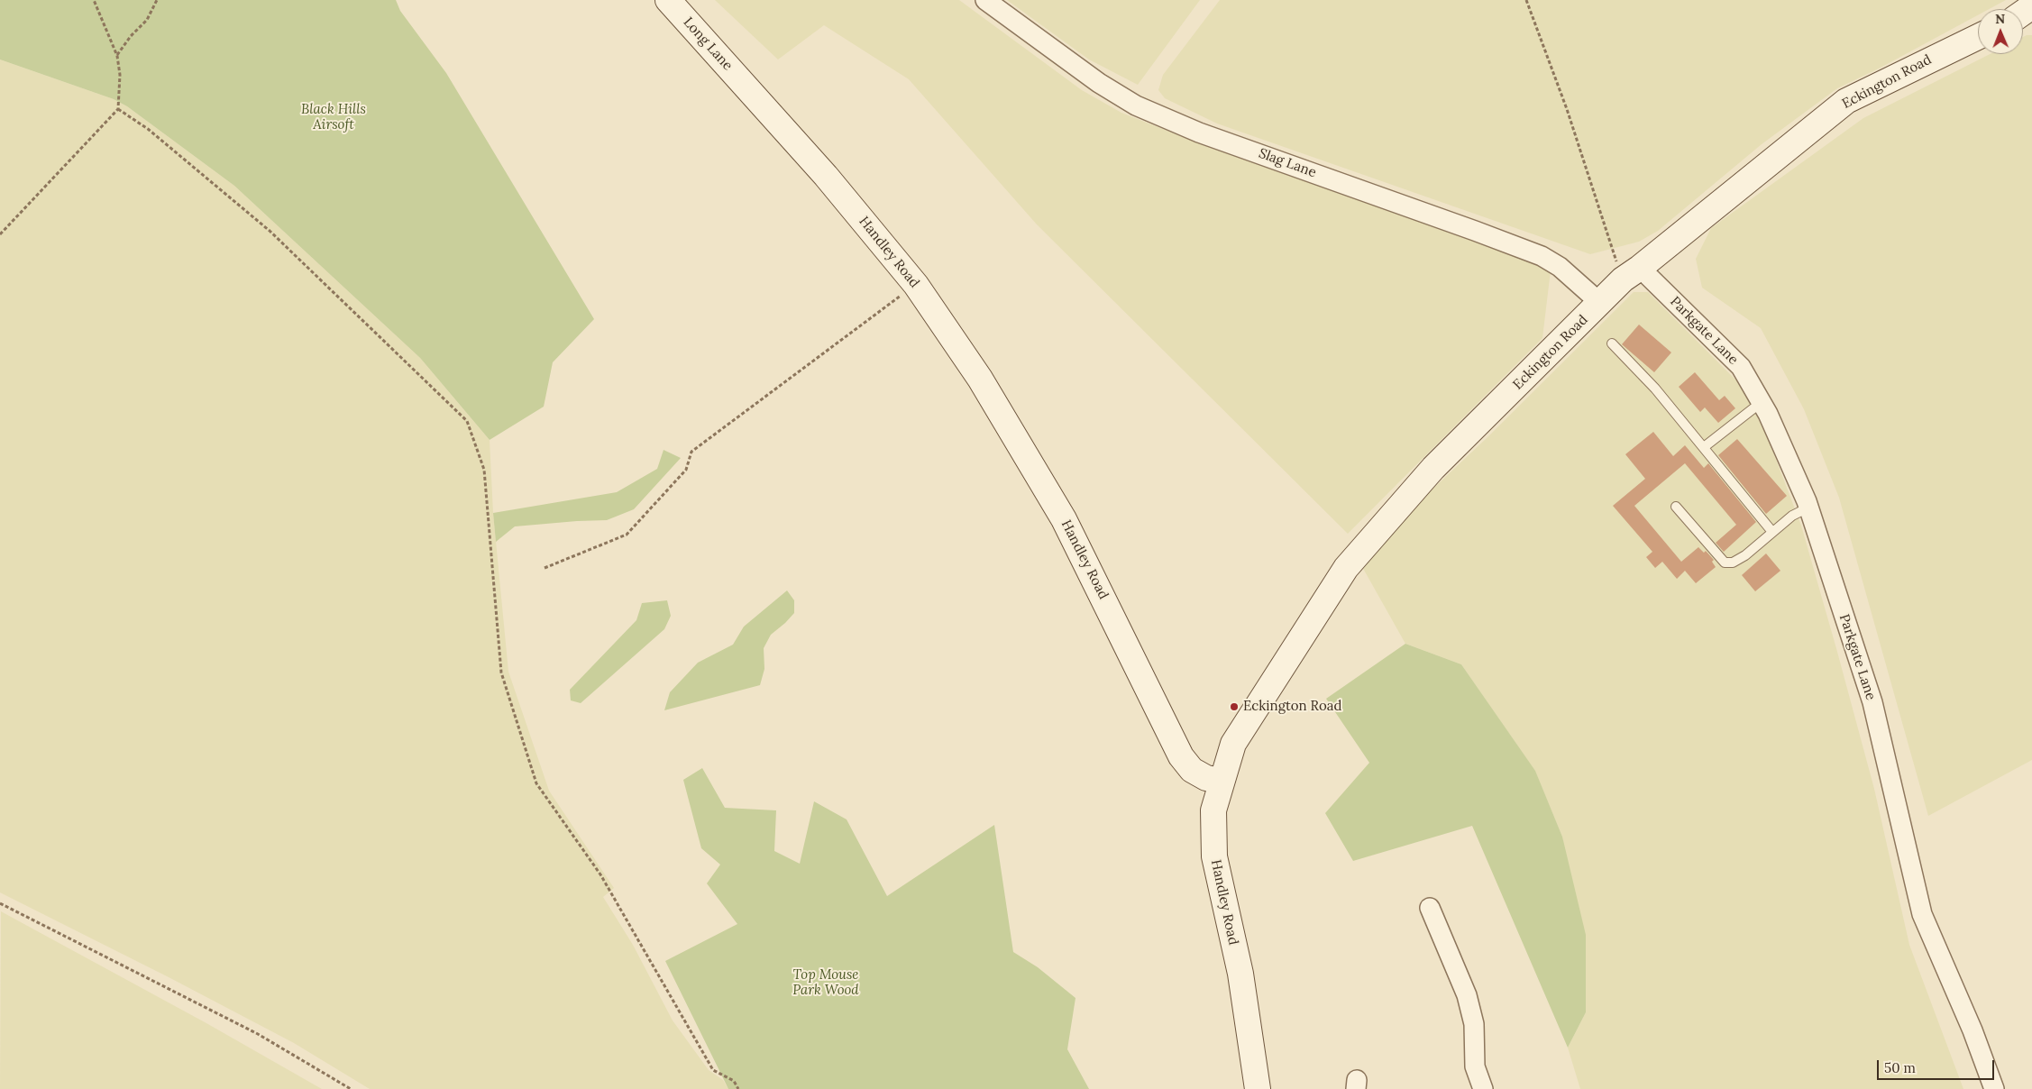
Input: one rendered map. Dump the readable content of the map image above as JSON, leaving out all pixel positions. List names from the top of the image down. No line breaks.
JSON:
{"streets":{"main road":["Long Lane","Eckington Road","Handley Road"],"street":["Slag Lane","Parkgate Lane"]},"crossings":[["Long Lane","Handley Road"],["Eckington Road","Slag Lane"],["Eckington Road","Handley Road"],["Eckington Road","Parkgate Lane"]],"parks":["Black Hills Airsoft","Top Mouse Park Wood"],"places":["Eckington Road"],"scale_bar":"50 m","north":"top"}
